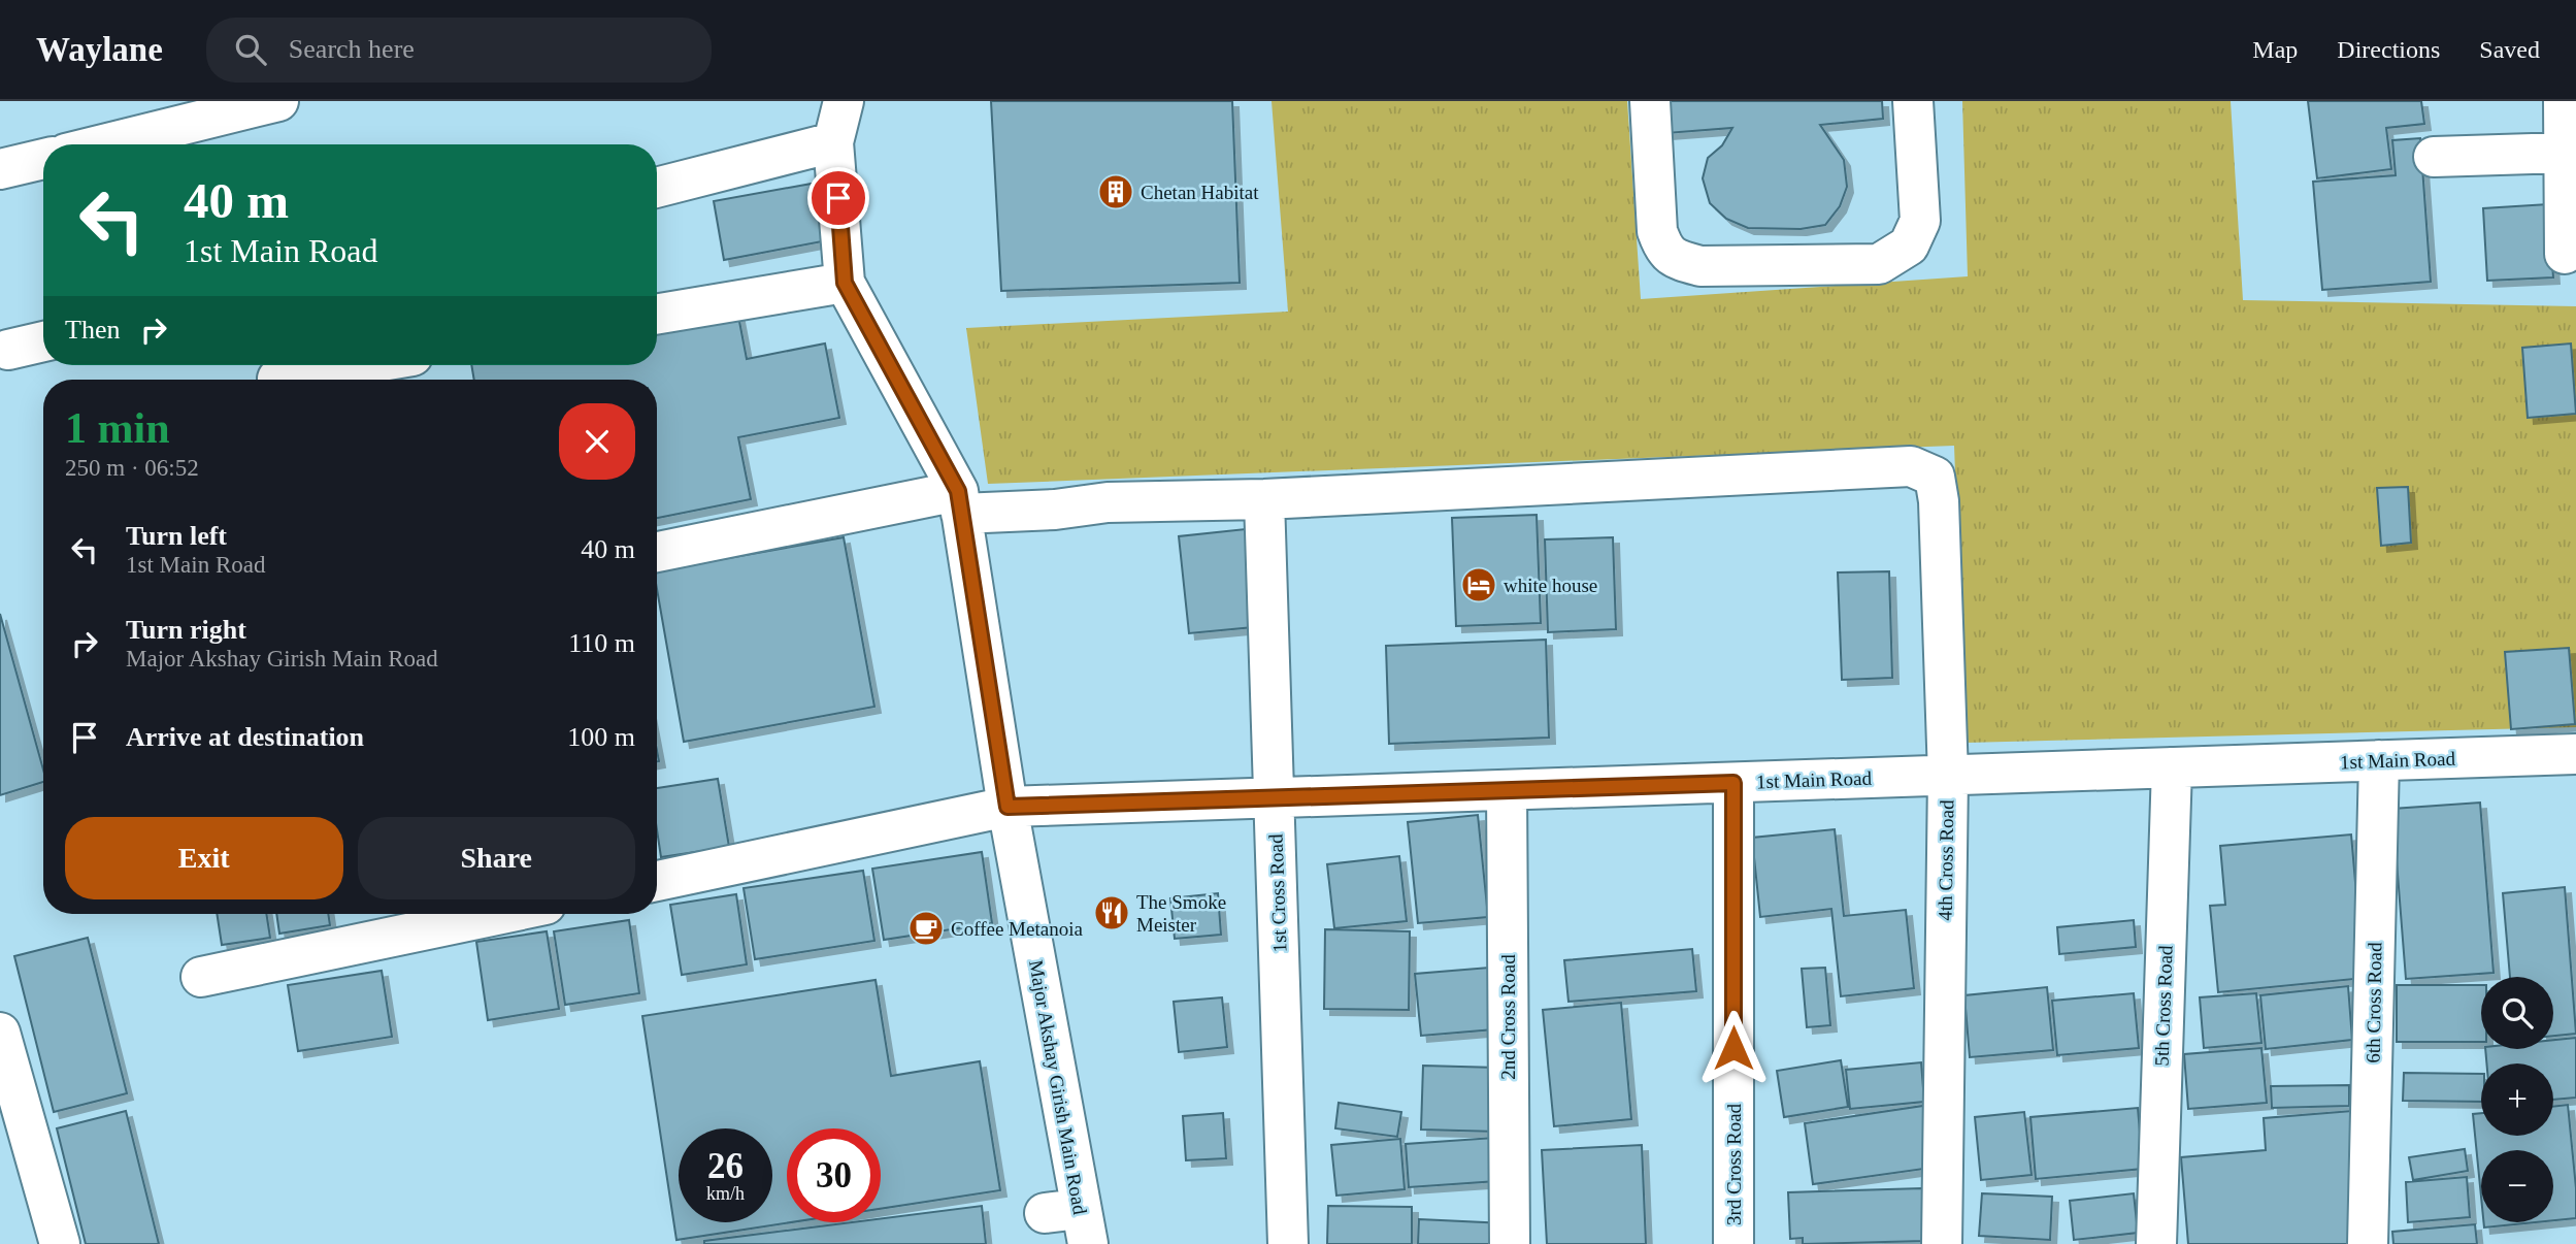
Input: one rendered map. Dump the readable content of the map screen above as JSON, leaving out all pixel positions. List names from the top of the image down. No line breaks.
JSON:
{"streets":{"street":["1st Main Road","4th Cross Road","1st Cross Road","6th Cross Road","5th Cross Road","2nd Cross Road","Major Akshay Girish Main Road","3rd Cross Road"]},"crossings":[["1st Main Road","4th Cross Road"],["1st Main Road","1st Cross Road"],["1st Main Road","6th Cross Road"],["1st Main Road","5th Cross Road"],["1st Main Road","2nd Cross Road"],["1st Main Road","Major Akshay Girish Main Road"],["1st Main Road","3rd Cross Road"],["4th Cross Road","1st Cross Road"]],"places":{"building":["Chetan Habitat"],"hotel":["white house"],"restaurant":["The Smoke Meister"],"cafe":["Coffee Metanoia"]},"page":{"header":"Waylane","search":"Search here","nav":["Map","Directions","Saved"],"turn":["40 m","1st Main Road"],"then":"Then","heading":["1 min","250 m · 06:52"],"list":[{"name":"Turn left","note":"1st Main Road","value":"40 m"},{"name":"Turn right","note":"Major Akshay Girish Main Road","value":"110 m"},{"name":"Arrive at destination","value":"100 m"}],"buttons":["Exit","Share"],"map_buttons":["+","−"],"speed":"26 km/h","limit":"30"}}
